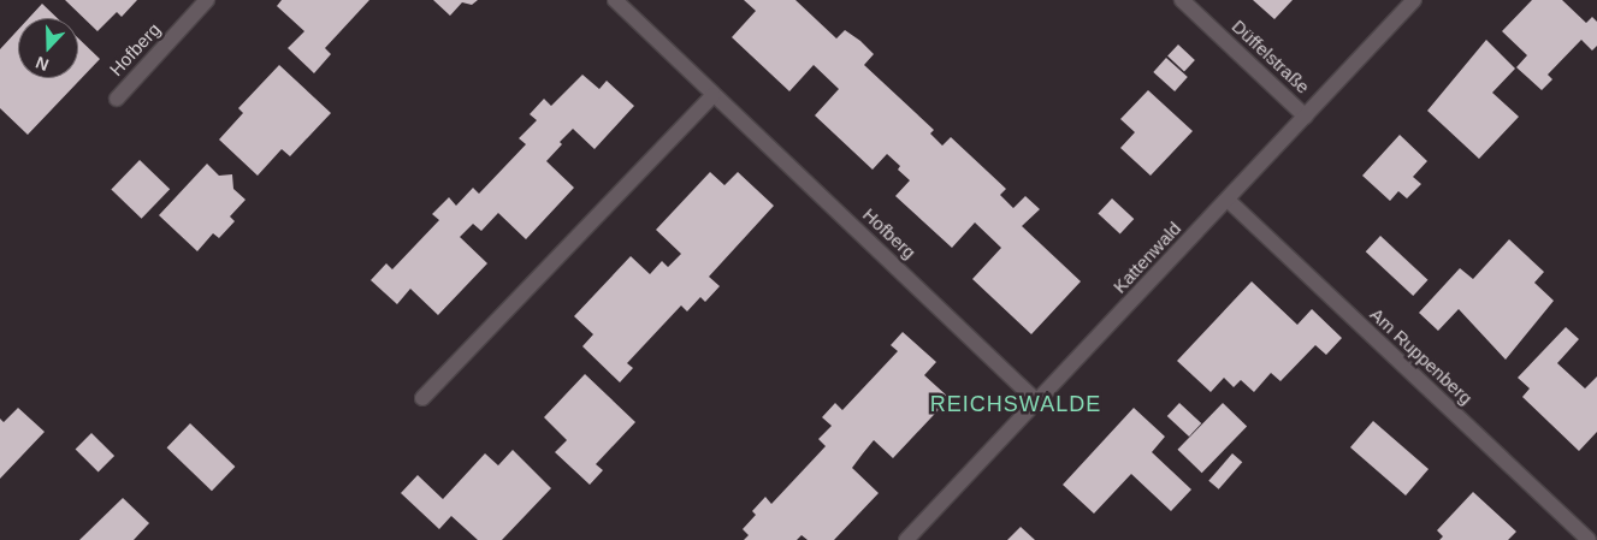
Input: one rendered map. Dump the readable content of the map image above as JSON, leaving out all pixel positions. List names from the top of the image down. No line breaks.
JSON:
{"streets":{"street":["Hofberg","Düffelstraße","Kattenwald","Am Ruppenberg"]},"crossings":[["Hofberg","Kattenwald"],["Düffelstraße","Kattenwald"],["Kattenwald","Am Ruppenberg"]],"districts":["REICHSWALDE"],"north":"bottom"}
